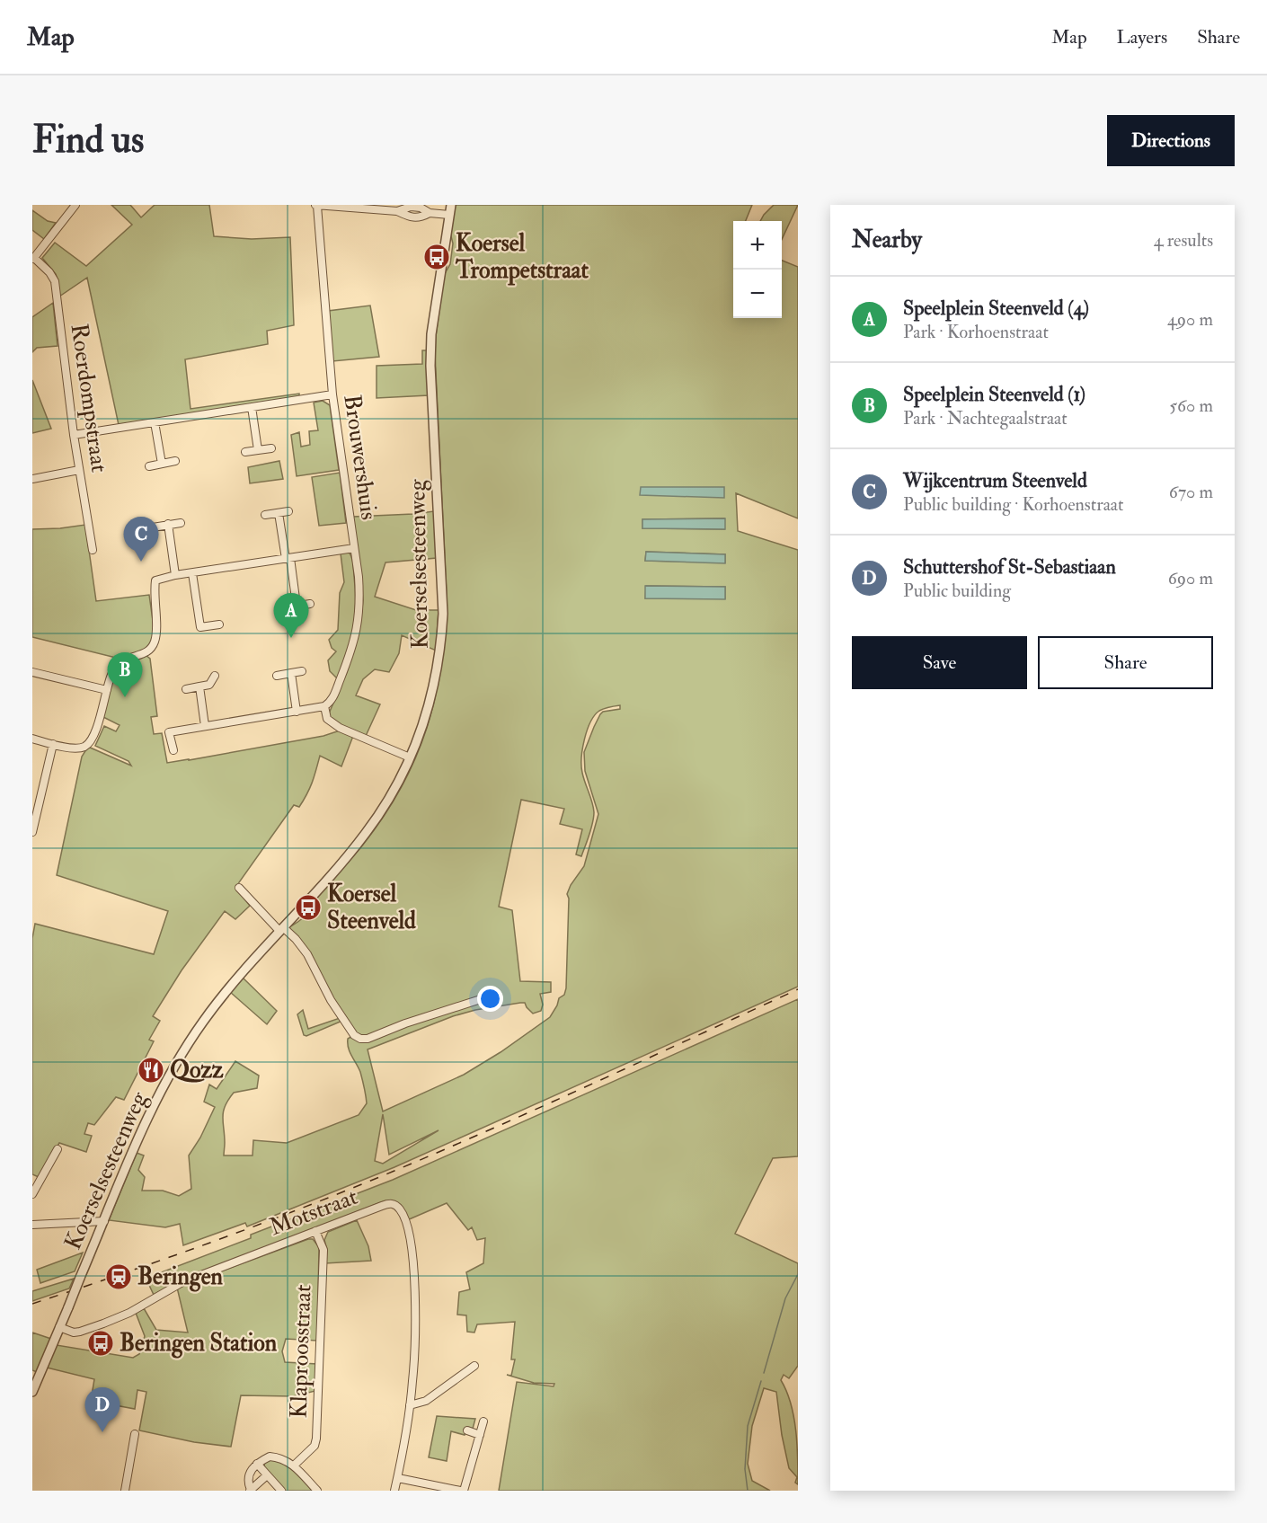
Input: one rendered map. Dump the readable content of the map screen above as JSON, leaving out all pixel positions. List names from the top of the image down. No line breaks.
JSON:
{"streets":{"street":["Roerdompstraat","Brouwershuis","Koerselsesteenweg","Motstraat","Klaproosstraat"]},"crossings":[["Koerselsesteenweg","Motstraat"],["Motstraat","Klaproosstraat"]],"places":{"bus stop":["Koersel Trompetstraat","Koersel Steenveld","Beringen Station"],"restaurant":["Qozz"],"station":["Beringen"]},"page":{"header":"Map","nav":["Map","Layers","Share"],"buttons":["Directions",["Save","Share"]],"title":"Find us","heading":["Nearby","4 results"],"map_buttons":["+","−"],"list":[{"mark":"A","name":"Speelplein Steenveld (4)","note":"Park · Korhoenstraat","value":"490 m"},{"mark":"B","name":"Speelplein Steenveld (1)","note":"Park · Nachtegaalstraat","value":"560 m"},{"mark":"C","name":"Wijkcentrum Steenveld","note":"Public building · Korhoenstraat","value":"670 m"},{"mark":"D","name":"Schuttershof St-Sebastiaan","note":"Public building","value":"690 m"}],"pins":["C","A","B","D"]}}
